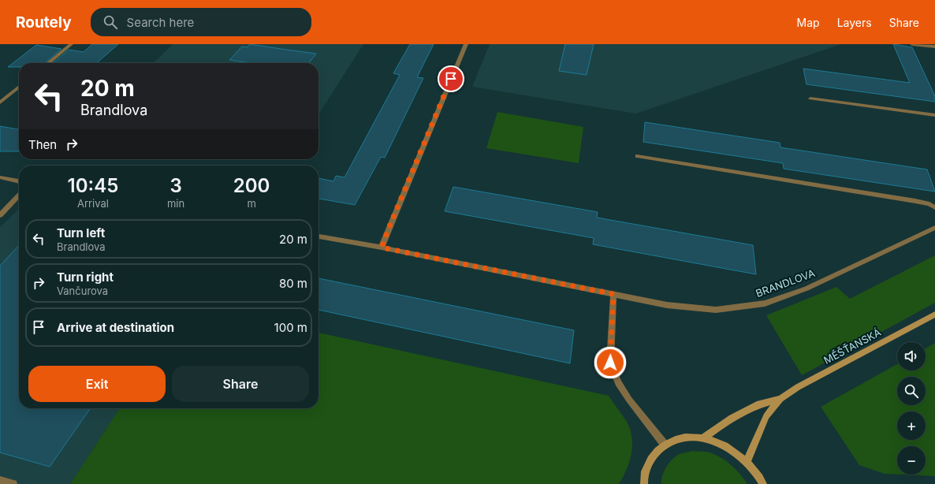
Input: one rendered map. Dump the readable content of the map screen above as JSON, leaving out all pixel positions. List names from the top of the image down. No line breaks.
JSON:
{"streets":{"main road":["MĚŠŤANSKÁ"],"street":["BRANDLOVA"]},"page":{"header":"Routely","search":"Search here","nav":["Map","Layers","Share"],"turn":["20 m","Brandlova"],"then":"Then","eta":["10:45","Arrival","3","min","200","m"],"list":[{"name":"Turn left","note":"Brandlova","value":"20 m"},{"name":"Turn right","note":"Vančurova","value":"80 m"},{"name":"Arrive at destination","value":"100 m"}],"map_buttons":["+","−"],"buttons":["Exit","Share"]}}
